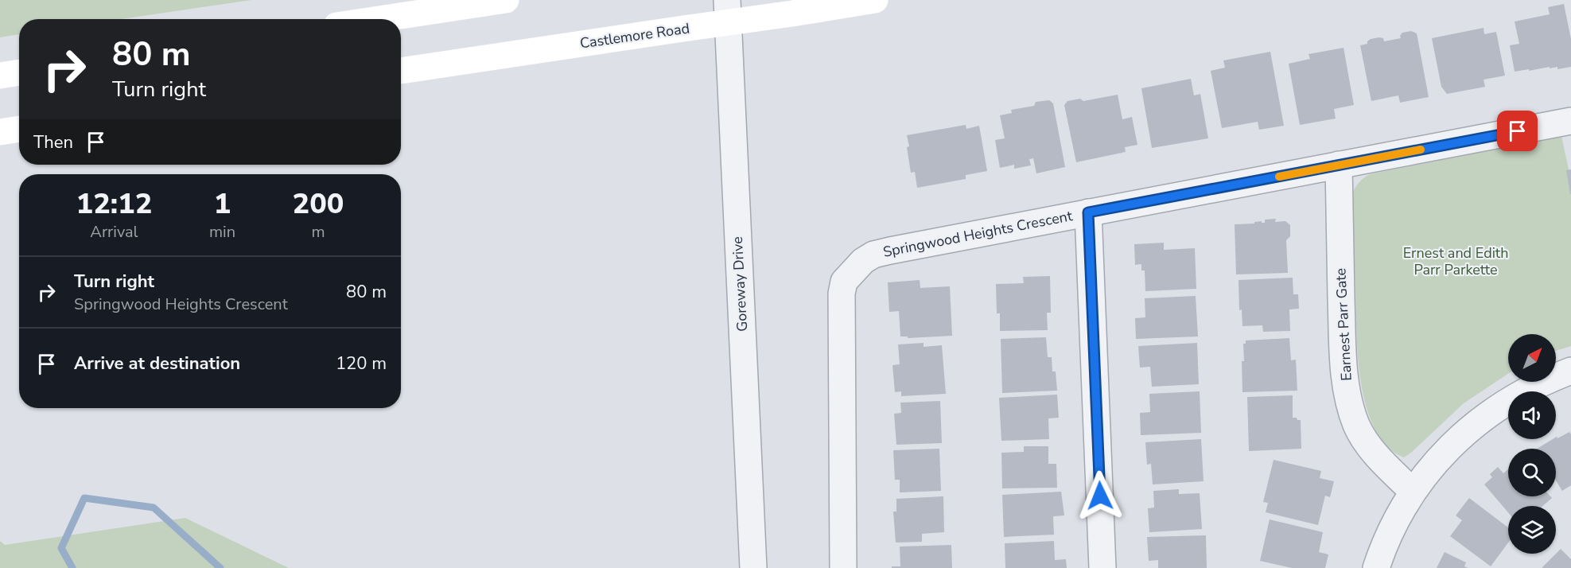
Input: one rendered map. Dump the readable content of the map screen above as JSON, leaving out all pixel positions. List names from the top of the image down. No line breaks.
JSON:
{"streets":{"main road":["Castlemore Road"],"street":["Springwood Heights Crescent","Goreway Drive","Earnest Parr Gate"]},"crossings":[["Castlemore Road","Goreway Drive"],["Springwood Heights Crescent","Earnest Parr Gate"]],"parks":["Ernest and Edith Parr Parkette"],"north":"top right","page":{"turn":["80 m","Turn right"],"then":"Then","eta":["12:12","Arrival","1","min","200","m"],"list":[{"name":"Turn right","note":"Springwood Heights Crescent","value":"80 m"},{"name":"Arrive at destination","value":"120 m"}]}}
